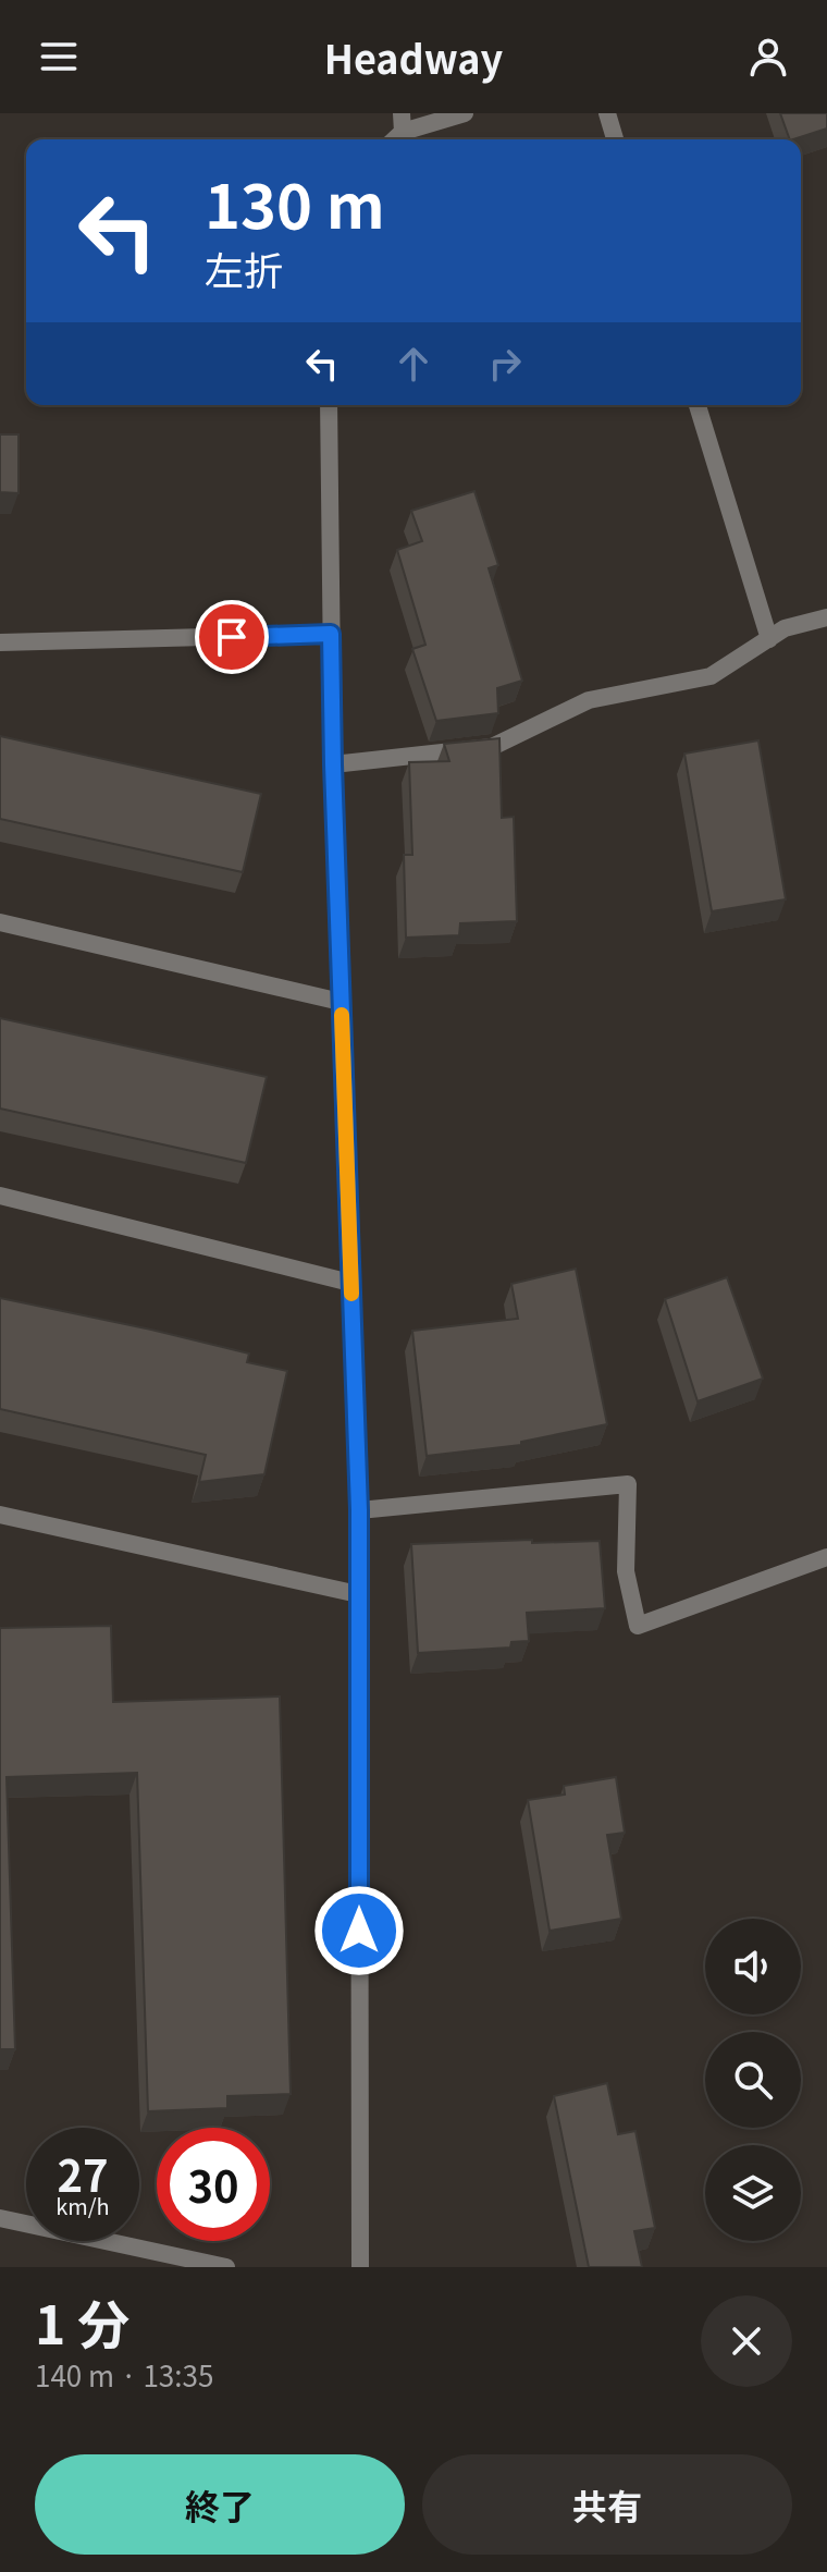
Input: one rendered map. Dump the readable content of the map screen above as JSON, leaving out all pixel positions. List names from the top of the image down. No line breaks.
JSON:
{"page":{"header":"Headway","turn":["130 m","左折"],"speed":"27 km/h","limit":"30","heading":["1 分","140 m · 13:35"],"buttons":["終了","共有"]}}
